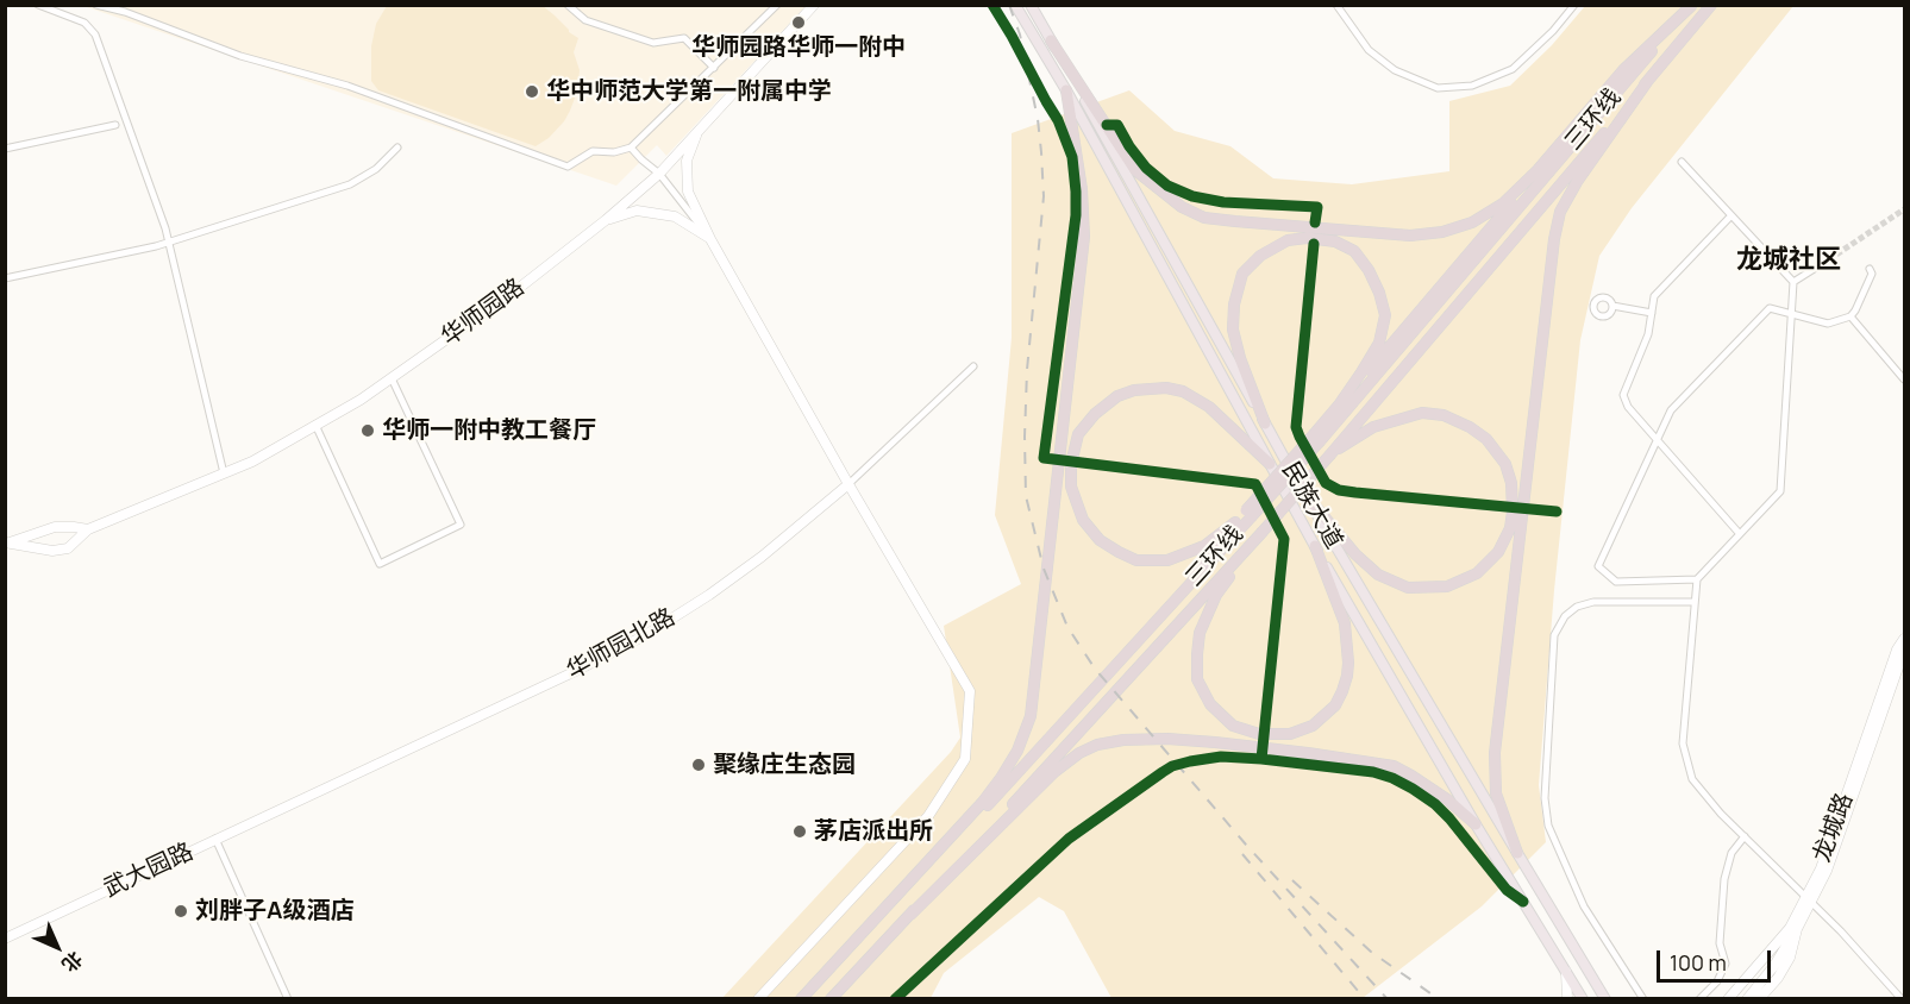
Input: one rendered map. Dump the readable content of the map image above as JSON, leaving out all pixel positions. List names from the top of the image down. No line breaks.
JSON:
{"streets":{"highway":["三环线"],"main road":["华师园路","民族大道","华师园北路","龙城路","武大园路"]},"crossings":[["华师园北路","武大园路"]],"districts":["龙城社区"],"places":["华师园路华师一附中","华中师范大学第一附属中学","华师一附中教工餐厅","聚缘庄生态园","茅店派出所","刘胖子A级酒店"],"scale_bar":"100 m","north":"bottom right"}
